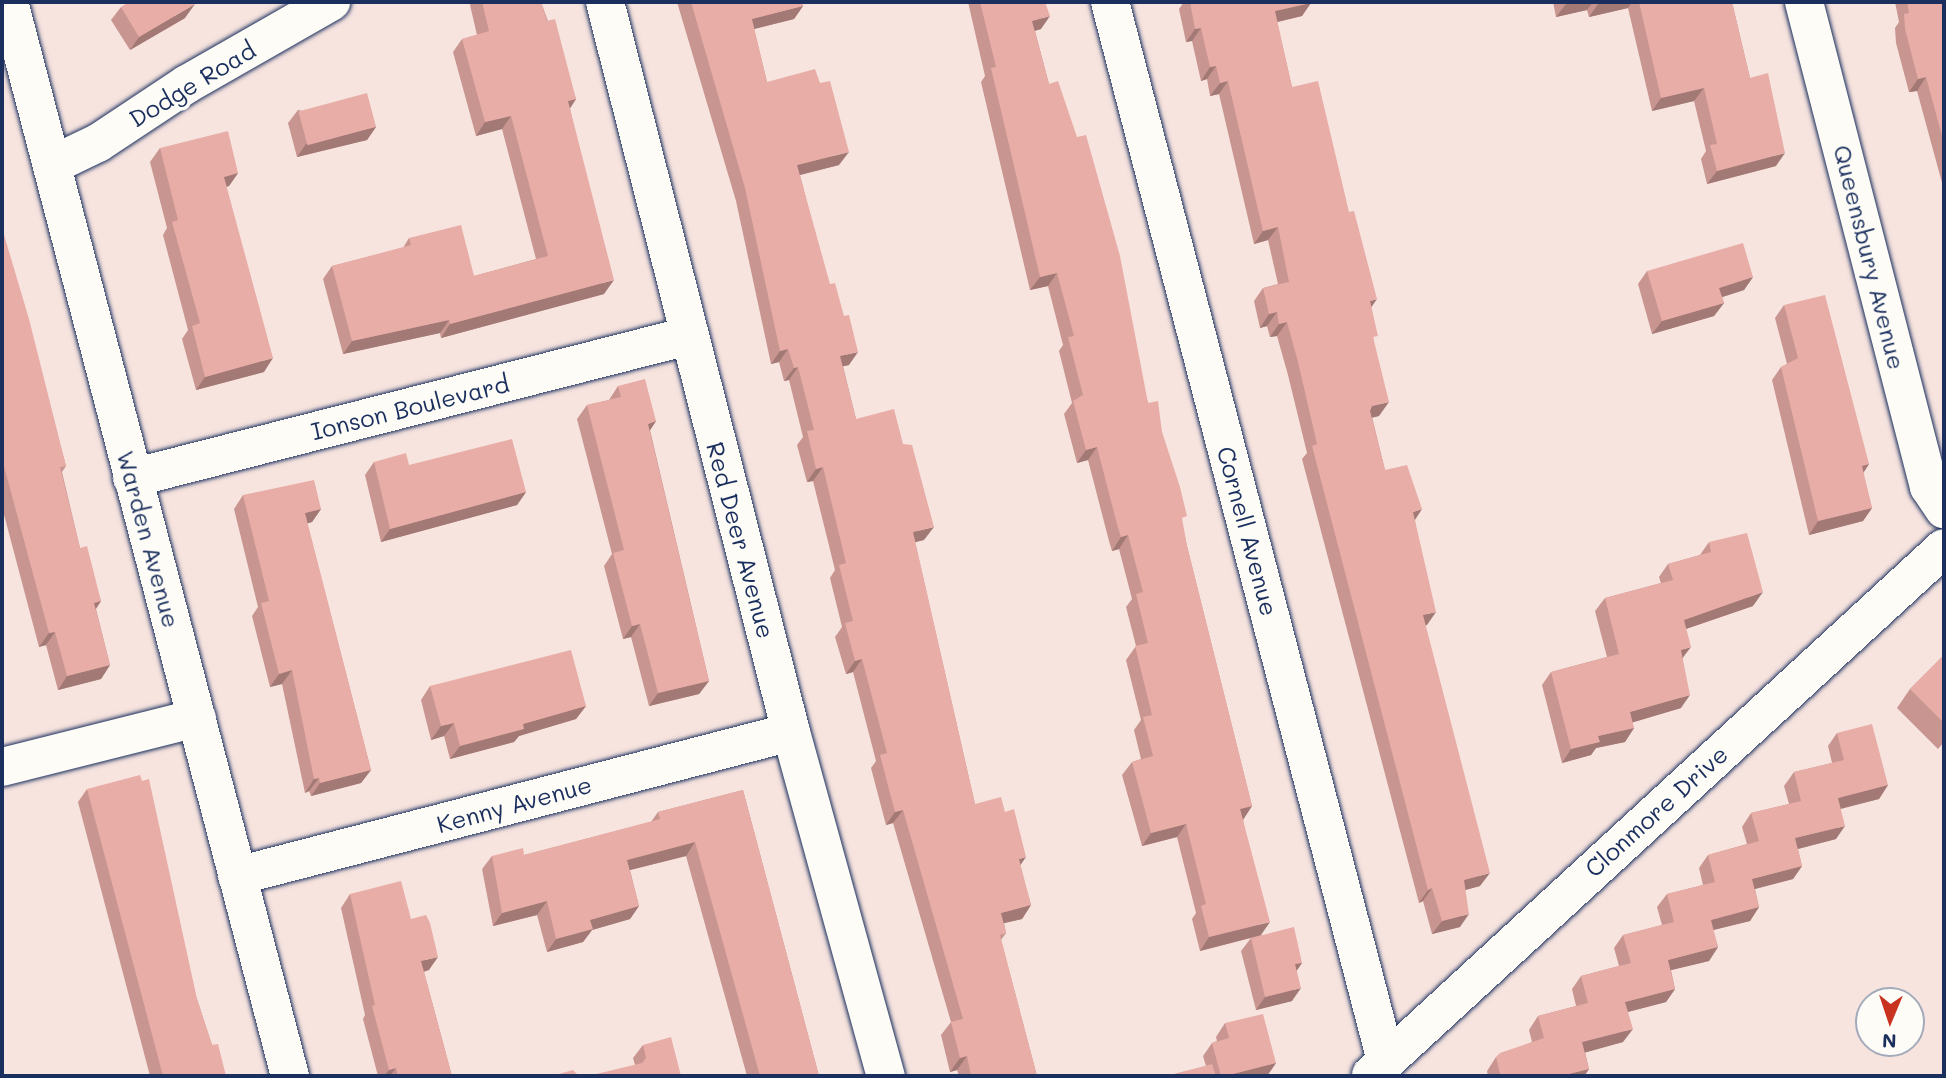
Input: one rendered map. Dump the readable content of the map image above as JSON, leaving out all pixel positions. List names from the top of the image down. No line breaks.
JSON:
{"streets":{"street":["Dodge Road","Queensbury Avenue","Ionson Boulevard","Cornell Avenue","Warden Avenue","Red Deer Avenue","Kenny Avenue","Clonmore Drive"]},"crossings":[["Dodge Road","Warden Avenue"],["Ionson Boulevard","Warden Avenue"],["Ionson Boulevard","Red Deer Avenue"],["Cornell Avenue","Clonmore Drive"],["Warden Avenue","Kenny Avenue"],["Red Deer Avenue","Kenny Avenue"]],"north":"bottom"}
